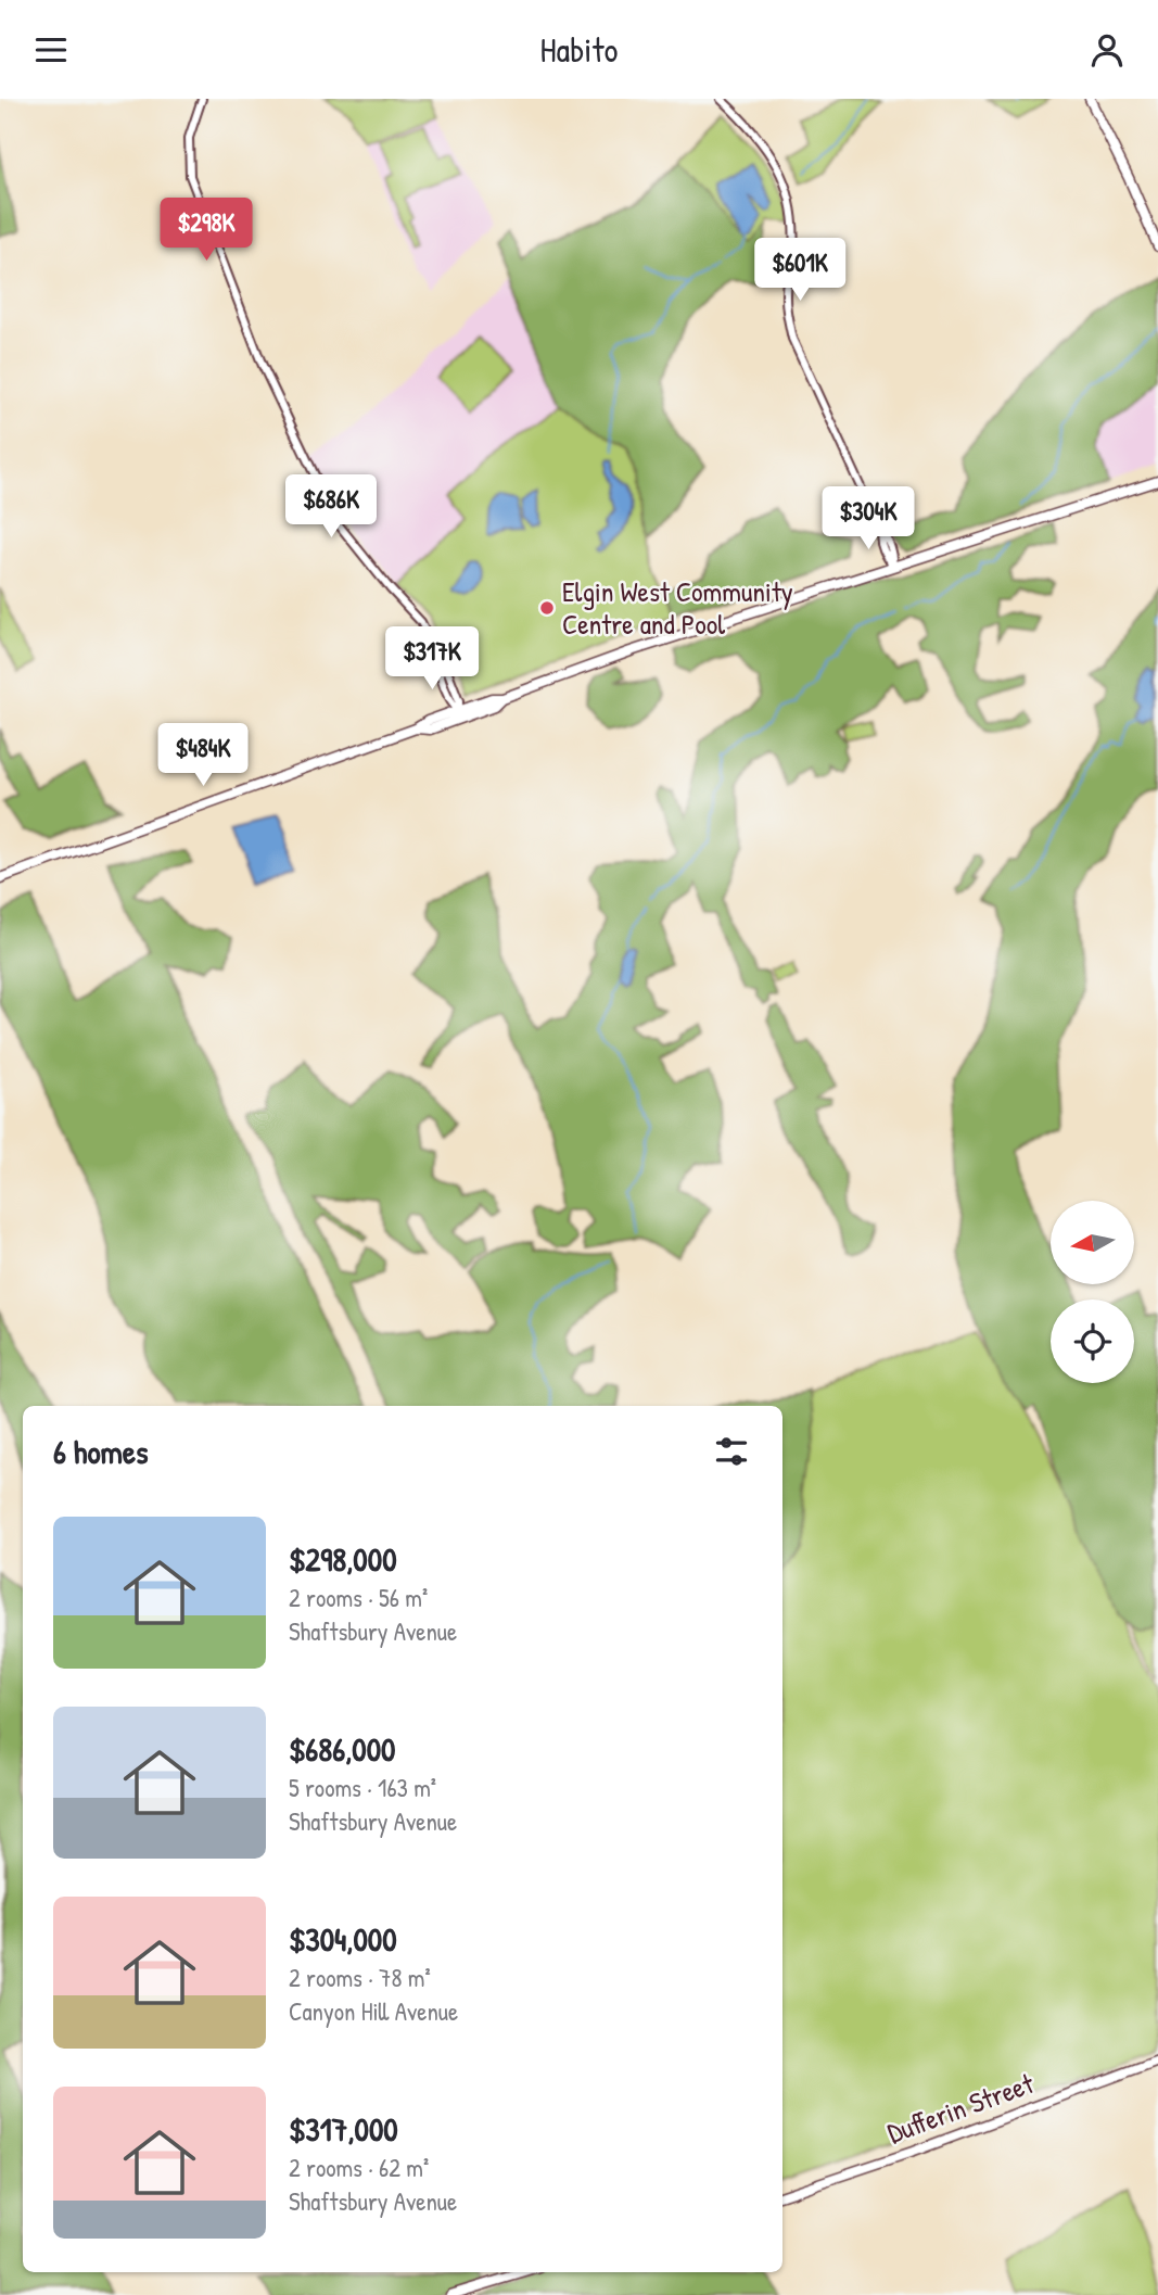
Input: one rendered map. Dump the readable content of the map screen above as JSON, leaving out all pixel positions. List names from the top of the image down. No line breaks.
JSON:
{"streets":{"main road":["Dufferin Street"]},"places":["Elgin West Community Centre and Pool"],"north":"left","page":{"header":"Habito","price":["$298K","$601K","$686K","$304K","$317K","$484K"],"heading":"6 homes","list":[{"name":"$298,000","note":"2 rooms · 56 m² · Shaftsbury Avenue"},{"name":"$686,000","note":"5 rooms · 163 m² · Shaftsbury Avenue"},{"name":"$304,000","note":"2 rooms · 78 m² · Canyon Hill Avenue"},{"name":"$317,000","note":"2 rooms · 62 m² · Shaftsbury Avenue"}]}}
